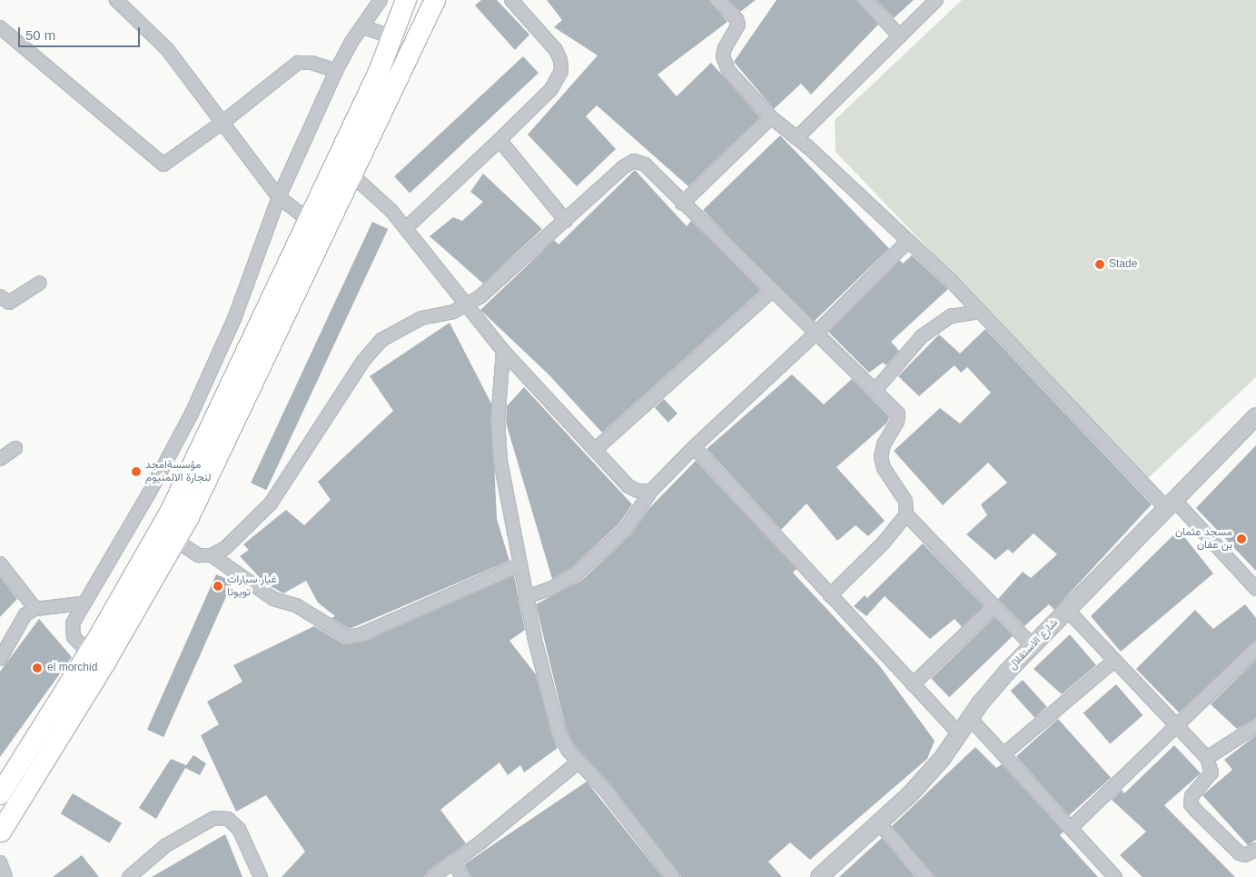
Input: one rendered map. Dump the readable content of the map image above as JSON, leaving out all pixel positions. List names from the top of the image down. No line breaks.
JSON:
{"streets":{"street":["شارع الاستقلال"]},"places":["Stade","مؤسسةامجد لنجارة الالمنيوم","مسجد عثمان بن عفان","غيار سيارات تويوتا","el morchid"],"scale_bar":"50 m"}
